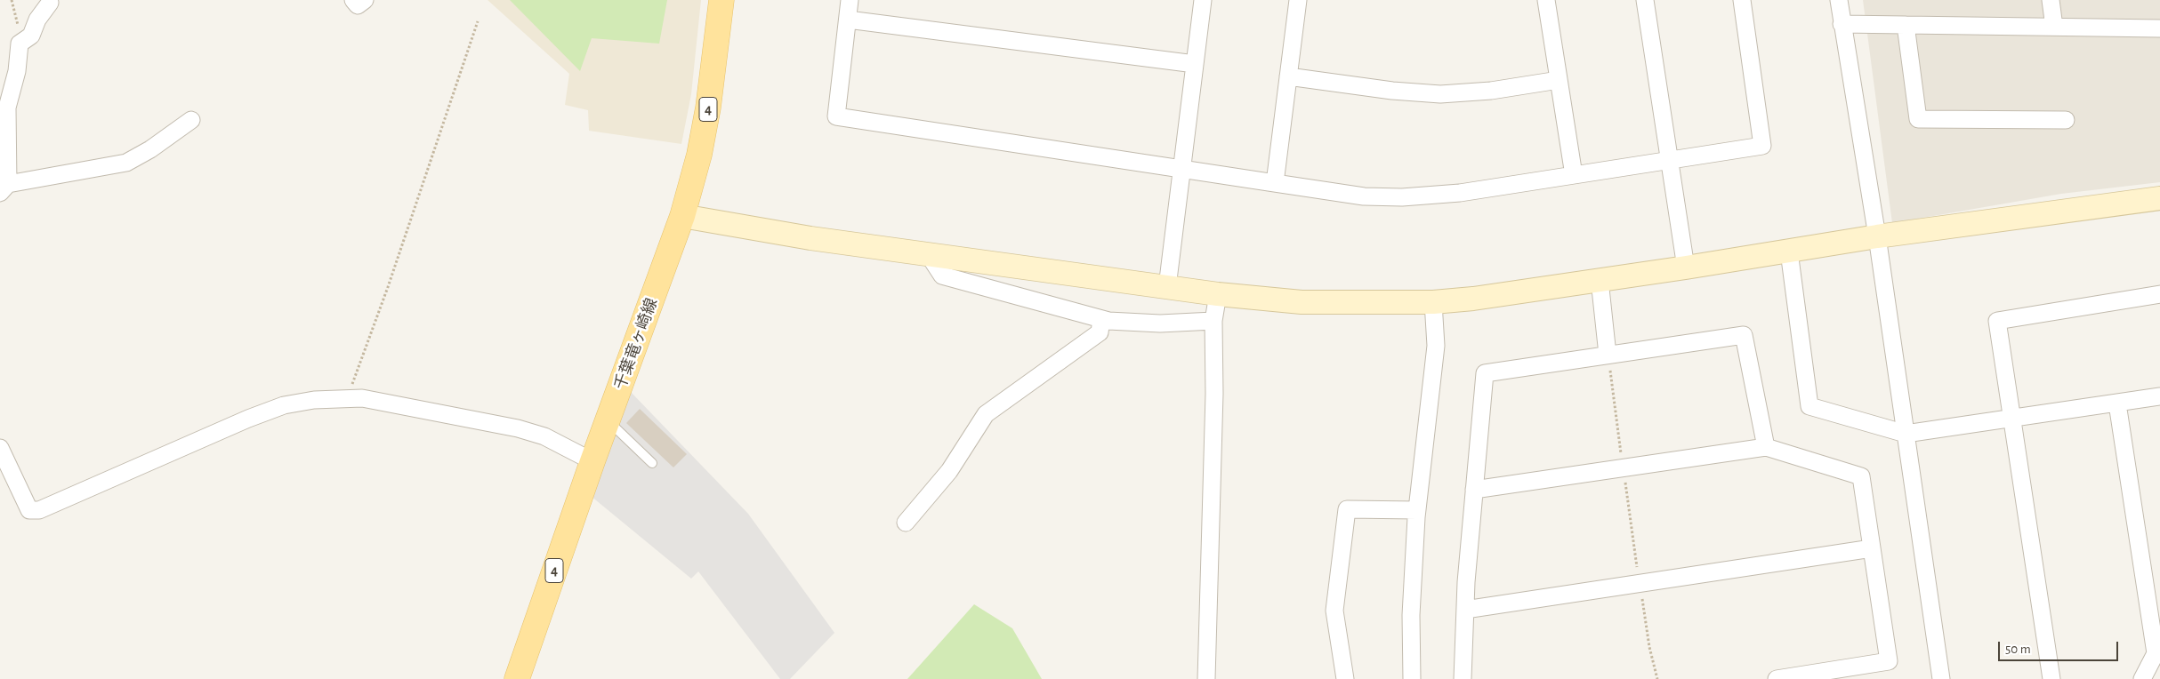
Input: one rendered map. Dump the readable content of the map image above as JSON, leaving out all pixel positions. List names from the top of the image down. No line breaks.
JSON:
{"streets":{"main road":["4","千葉竜ヶ崎線"]},"scale_bar":"50 m"}
